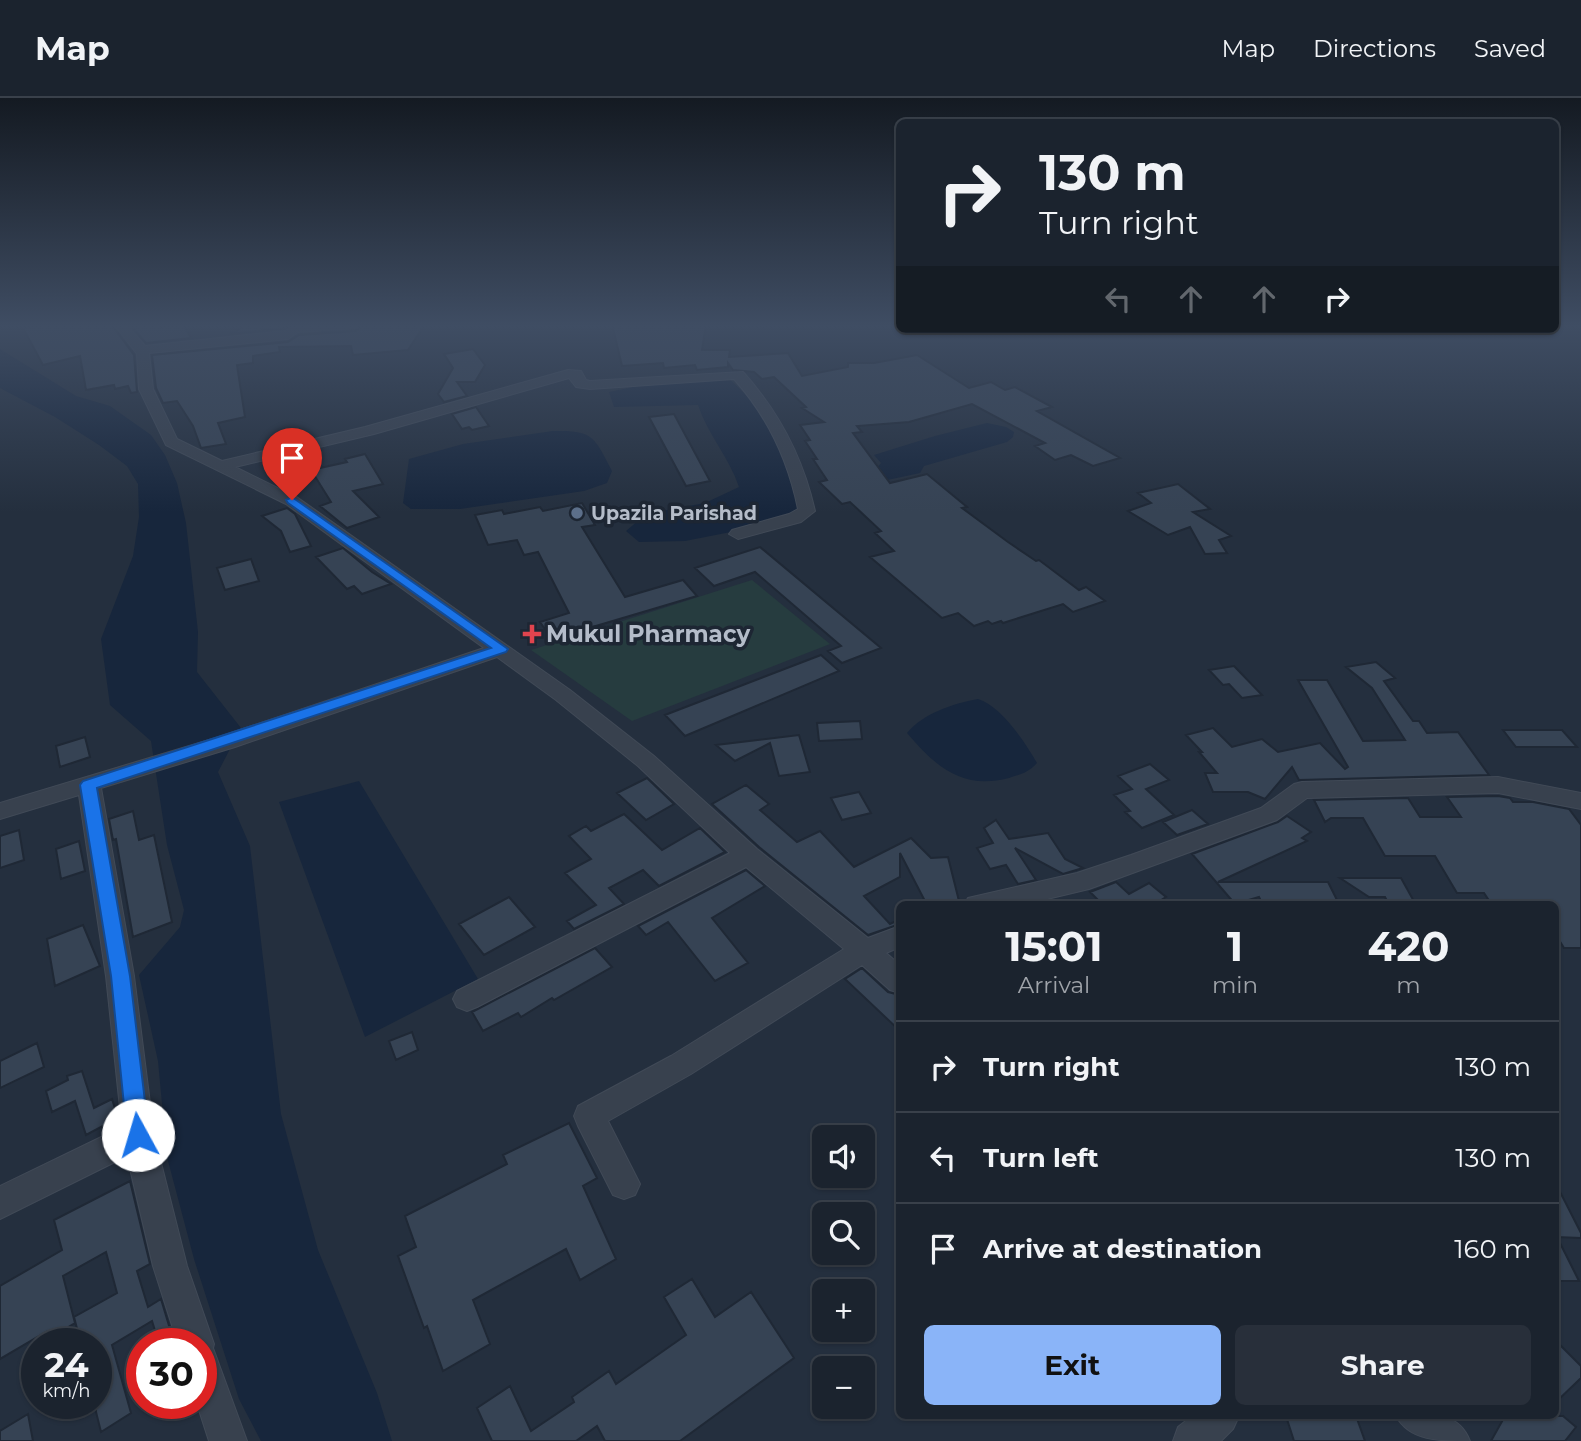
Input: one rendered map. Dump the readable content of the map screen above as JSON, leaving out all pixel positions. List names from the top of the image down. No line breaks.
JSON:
{"places":{"other":["Upazila Parishad"],"health":["Mukul Pharmacy"]},"page":{"header":"Map","nav":["Map","Directions","Saved"],"turn":["130 m","Turn right"],"eta":["15:01","Arrival","1","min","420","m"],"list":[{"name":"Turn right","value":"130 m"},{"name":"Turn left","value":"130 m"},{"name":"Arrive at destination","value":"160 m"}],"map_buttons":["+","−"],"buttons":["Exit","Share"],"speed":"24 km/h","limit":"30"}}
